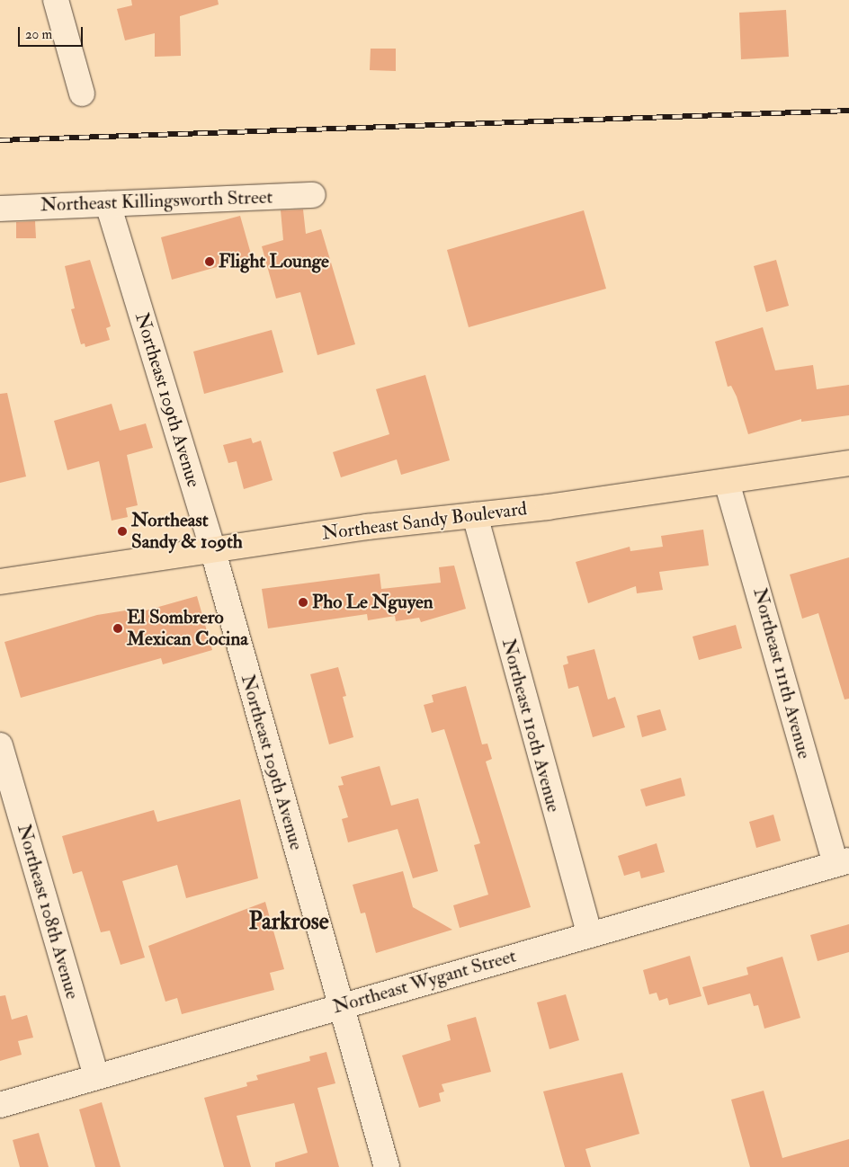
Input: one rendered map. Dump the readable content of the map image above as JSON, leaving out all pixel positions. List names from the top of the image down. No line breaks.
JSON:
{"streets":{"main road":["Northeast Sandy Boulevard"],"street":["Northeast Killingsworth Street","Northeast 109th Avenue","Northeast 111th Avenue","Northeast 110th Avenue","Northeast 108th Avenue","Northeast Wygant Street"]},"crossings":[["Northeast Killingsworth Street","Northeast 109th Avenue"],["Northeast 109th Avenue","Northeast Sandy Boulevard"],["Northeast 109th Avenue","Northeast Wygant Street"],["Northeast Sandy Boulevard","Northeast 111th Avenue"],["Northeast Sandy Boulevard","Northeast 110th Avenue"],["Northeast 111th Avenue","Northeast Wygant Street"],["Northeast 110th Avenue","Northeast Wygant Street"],["Northeast 108th Avenue","Northeast Wygant Street"]],"districts":["Parkrose"],"places":["Flight Lounge","Northeast Sandy & 109th","Pho Le Nguyen","El Sombrero Mexican Cocina"],"scale_bar":"20 m"}
